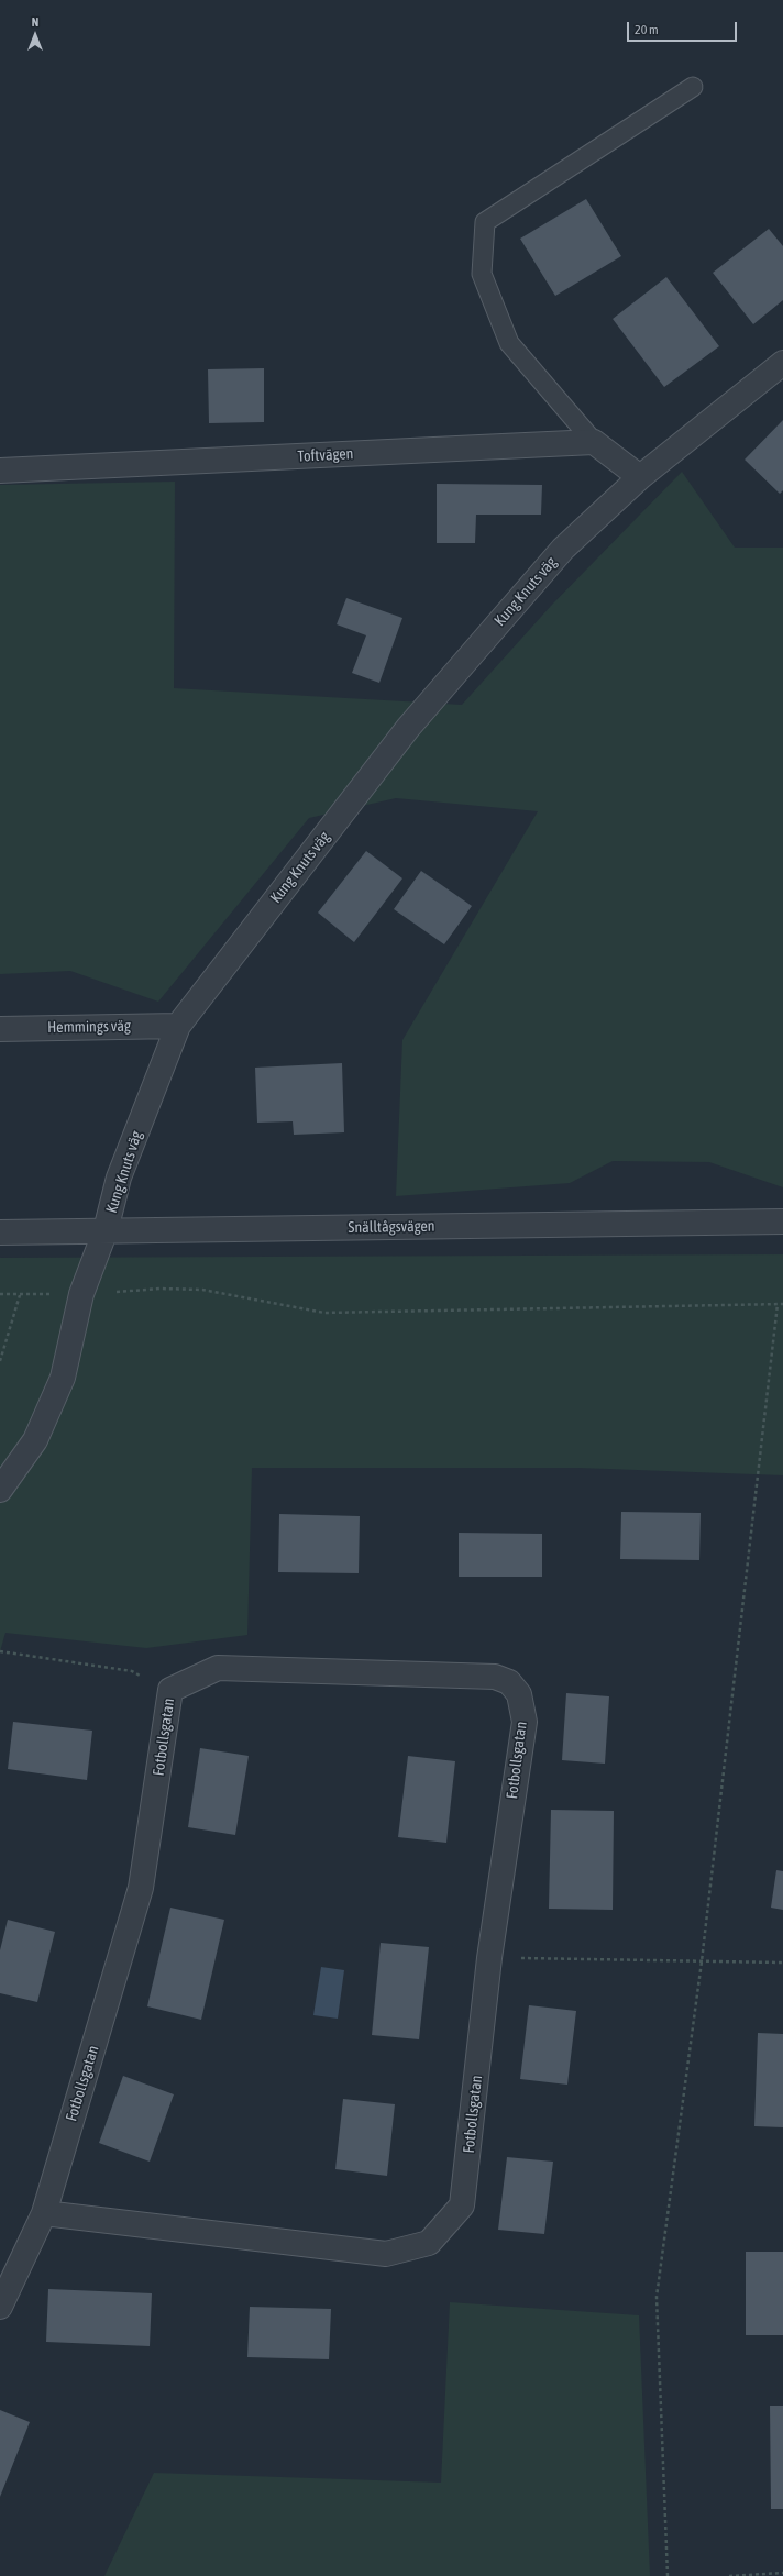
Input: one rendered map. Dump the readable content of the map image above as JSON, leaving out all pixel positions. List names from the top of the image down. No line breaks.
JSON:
{"streets":{"street":["Toftvägen","Kung Knuts väg","Hemmings väg","Snälltågsvägen","Fotbollsgatan"]},"crossings":[["Kung Knuts väg","Hemmings väg"],["Kung Knuts väg","Snälltågsvägen"]],"scale_bar":"20 m","north":"top"}
